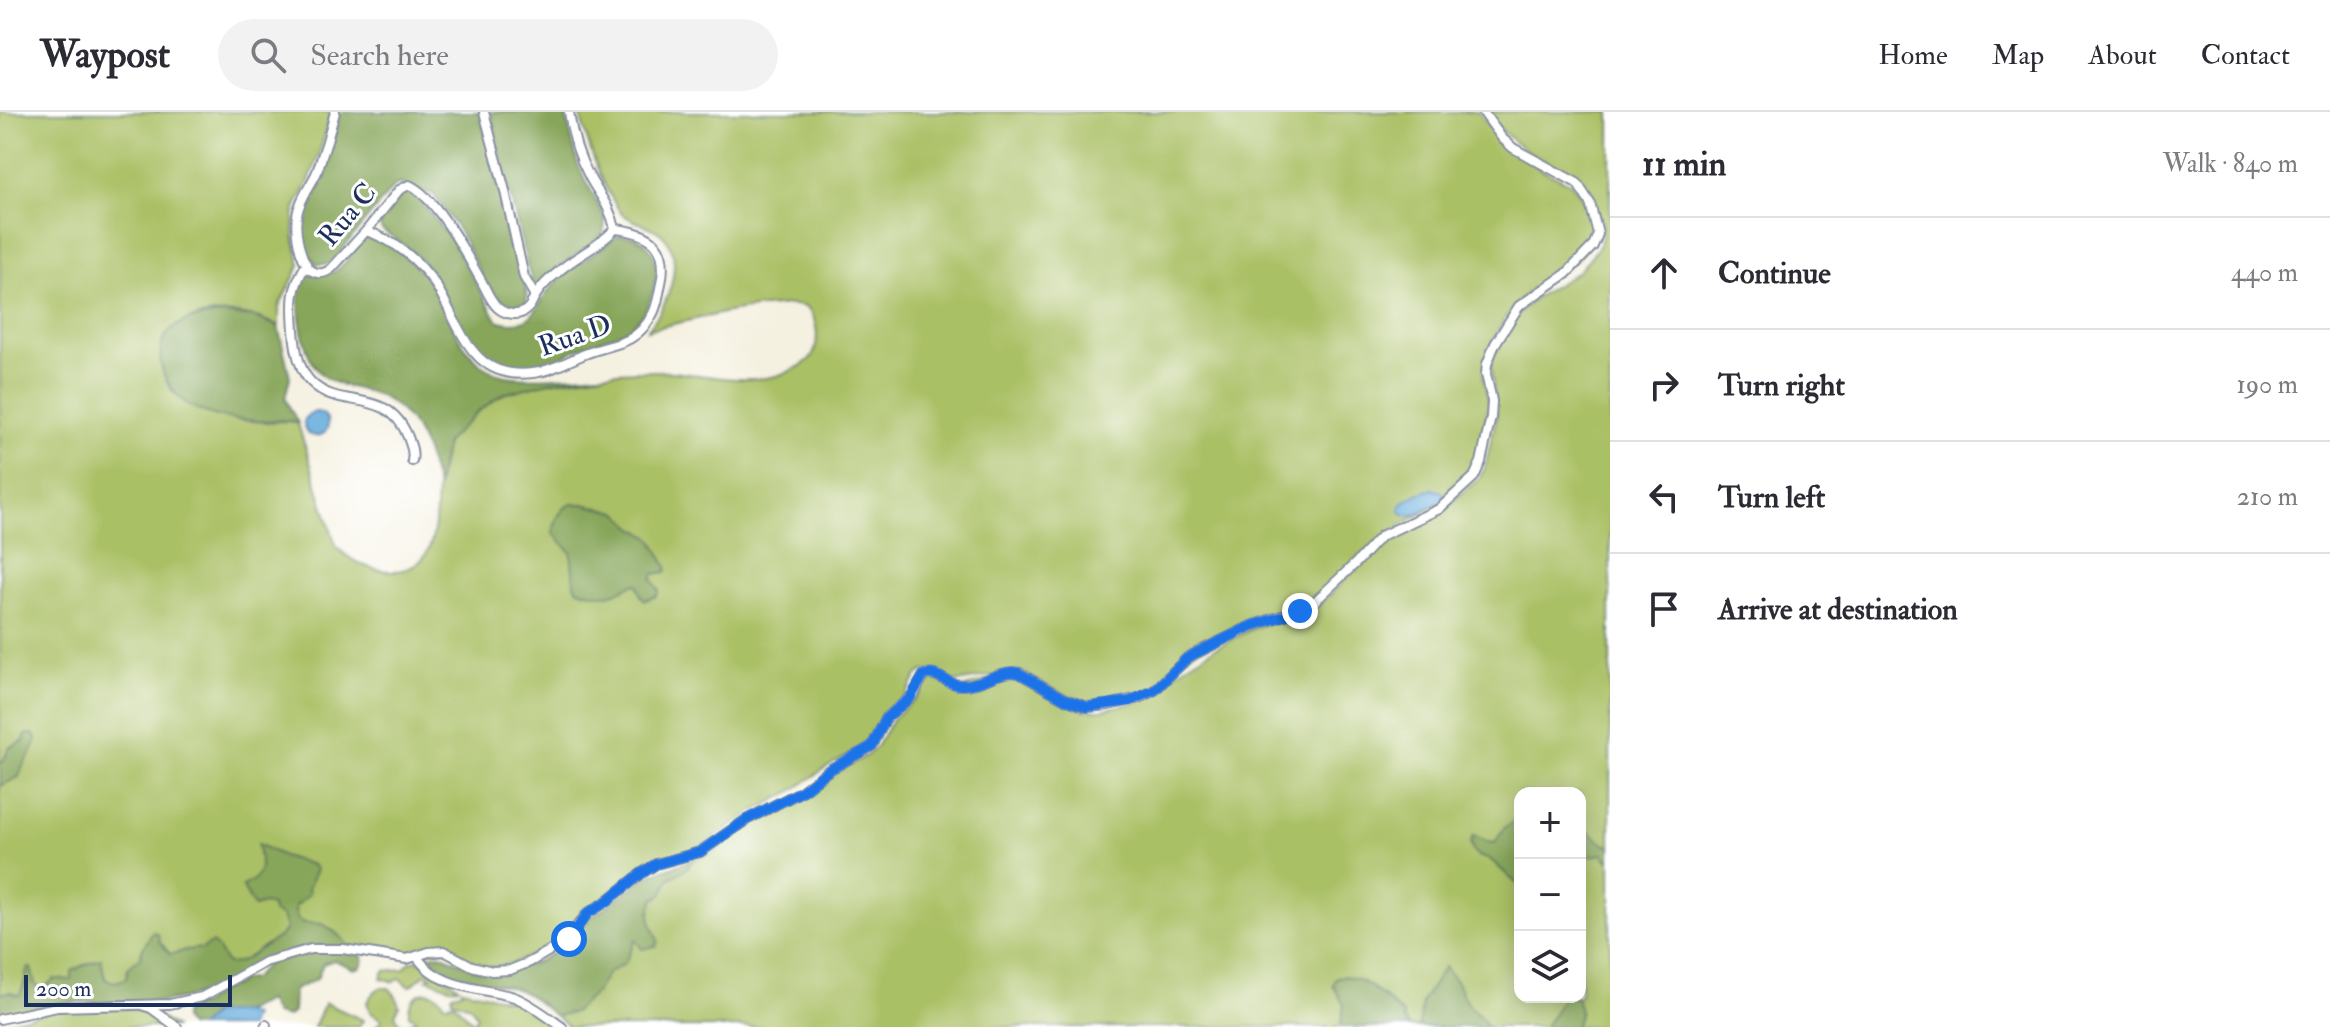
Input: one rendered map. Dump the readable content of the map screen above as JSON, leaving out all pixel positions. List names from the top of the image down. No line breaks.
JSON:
{"streets":{"street":["Rua C","Rua D"]},"crossings":[["Rua C","Rua D"]],"scale_bar":"200 m","page":{"header":"Waypost","search":"Search here","nav":["Home","Map","About","Contact"],"heading":["11 min","Walk · 840 m"],"list":[["Continue","440 m"],["Turn right","190 m"],["Turn left","210 m"],"Arrive at destination"],"map_buttons":["+","−"],"scale":"200 m"}}
